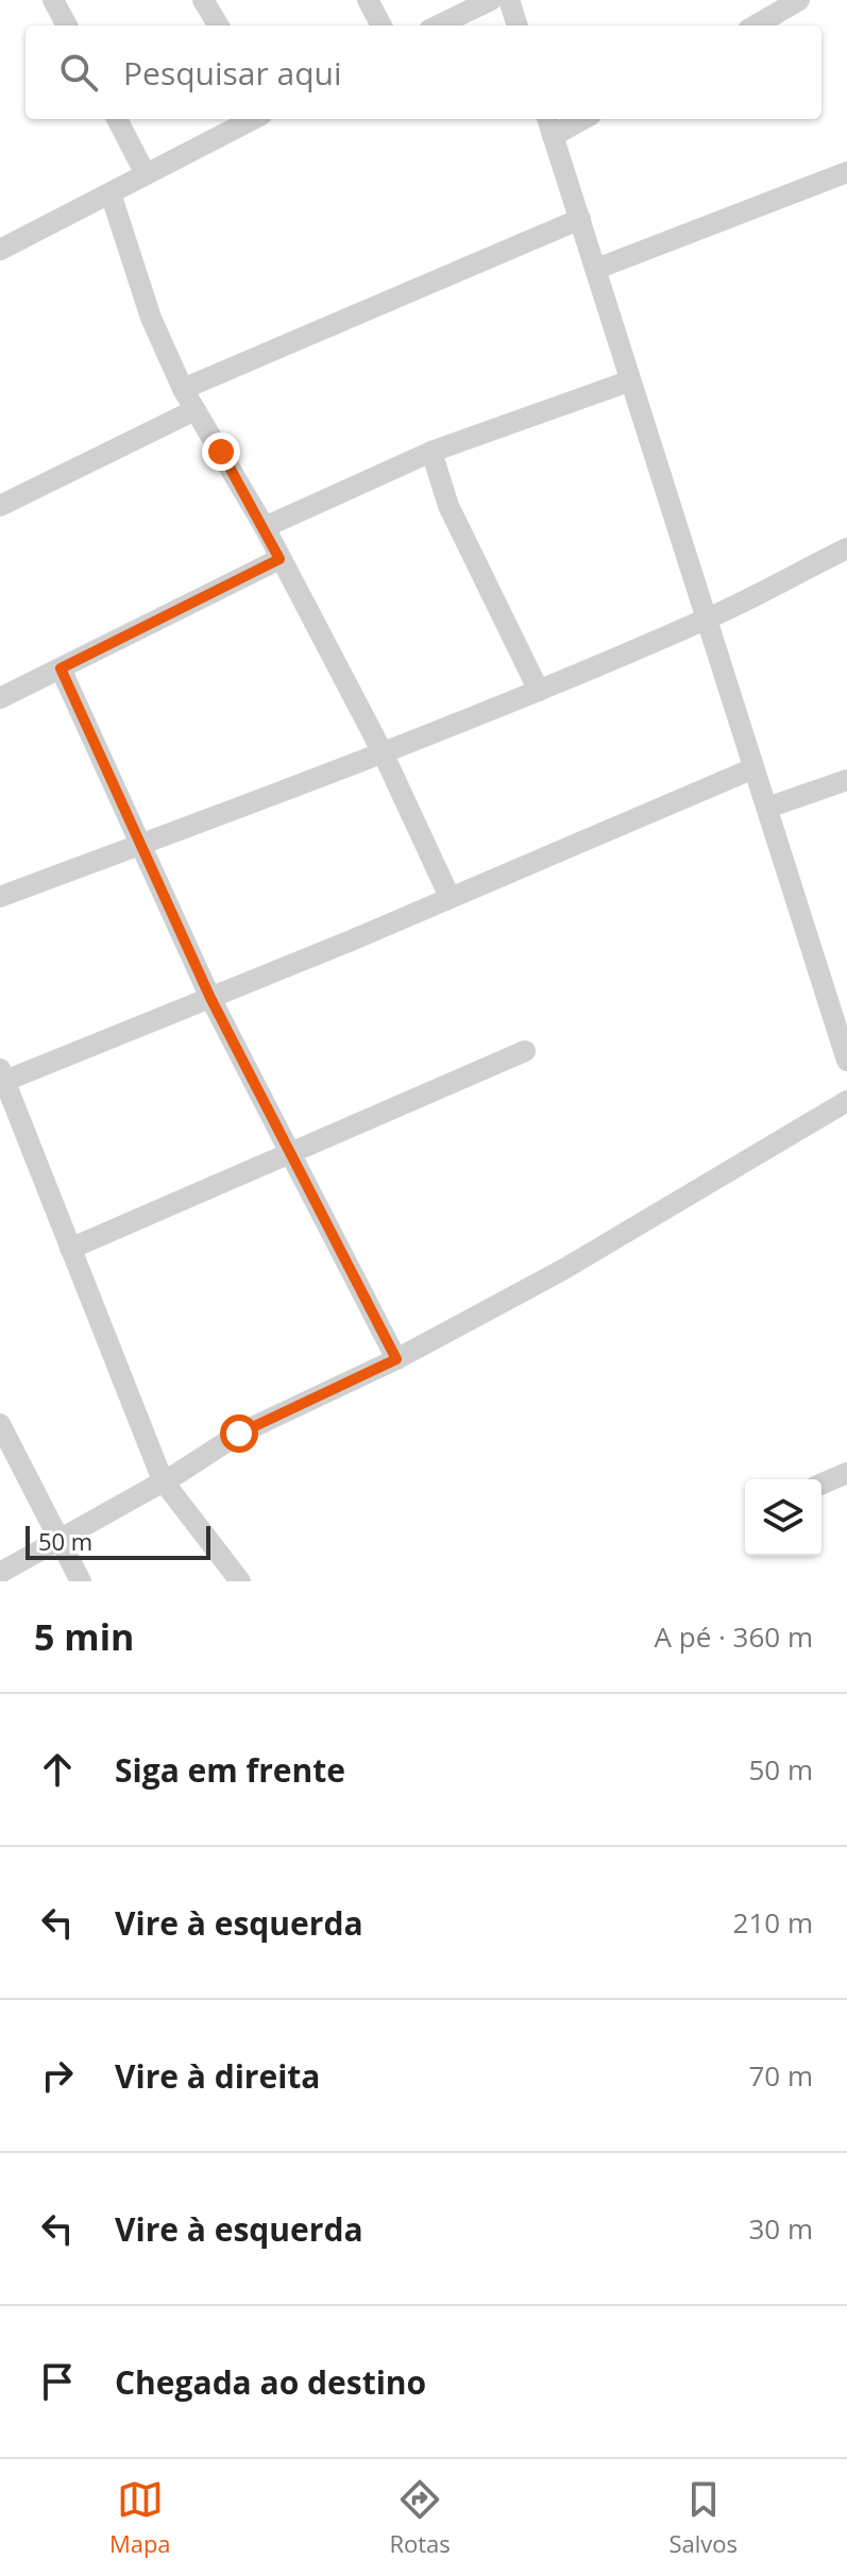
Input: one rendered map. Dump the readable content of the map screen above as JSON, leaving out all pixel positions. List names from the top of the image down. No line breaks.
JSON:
{"scale_bar":"50 m","page":{"search":"Pesquisar aqui","scale":"50 m","heading":["5 min","A pé · 360 m"],"list":[["Siga em frente","50 m"],["Vire à esquerda","210 m"],["Vire à direita","70 m"],["Vire à esquerda","30 m"],"Chegada ao destino"],"nav":["Mapa","Rotas","Salvos"]}}
